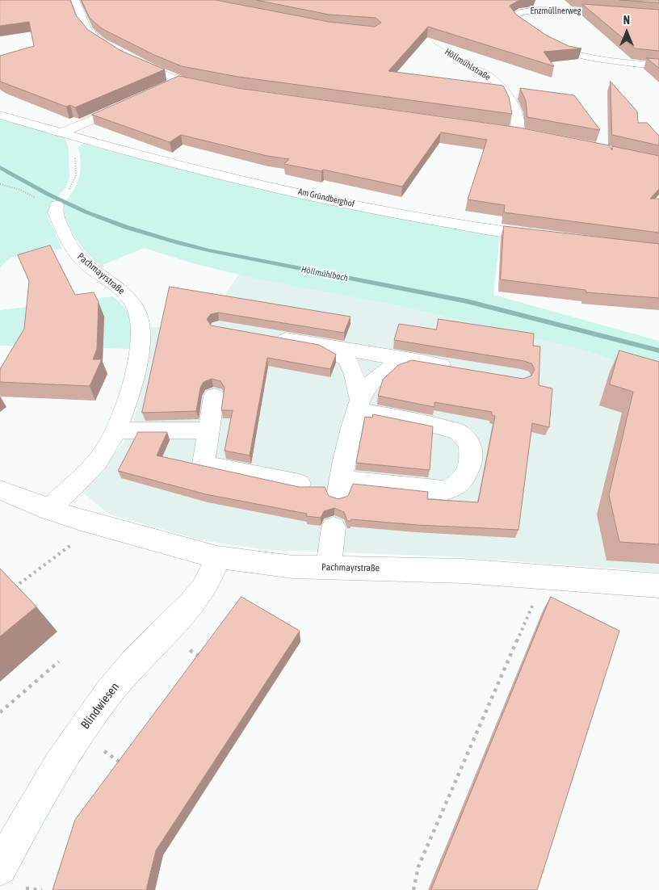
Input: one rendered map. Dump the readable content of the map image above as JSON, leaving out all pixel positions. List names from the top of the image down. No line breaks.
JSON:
{"streets":{"street":["Enzmüllnerweg","Höllmühlstraße","Am Gründberghof","Pachmayrstraße","Blindwiesen"]},"crossings":[["Pachmayrstraße","Blindwiesen"]],"water":["Höllmühlbach"],"north":"top"}
